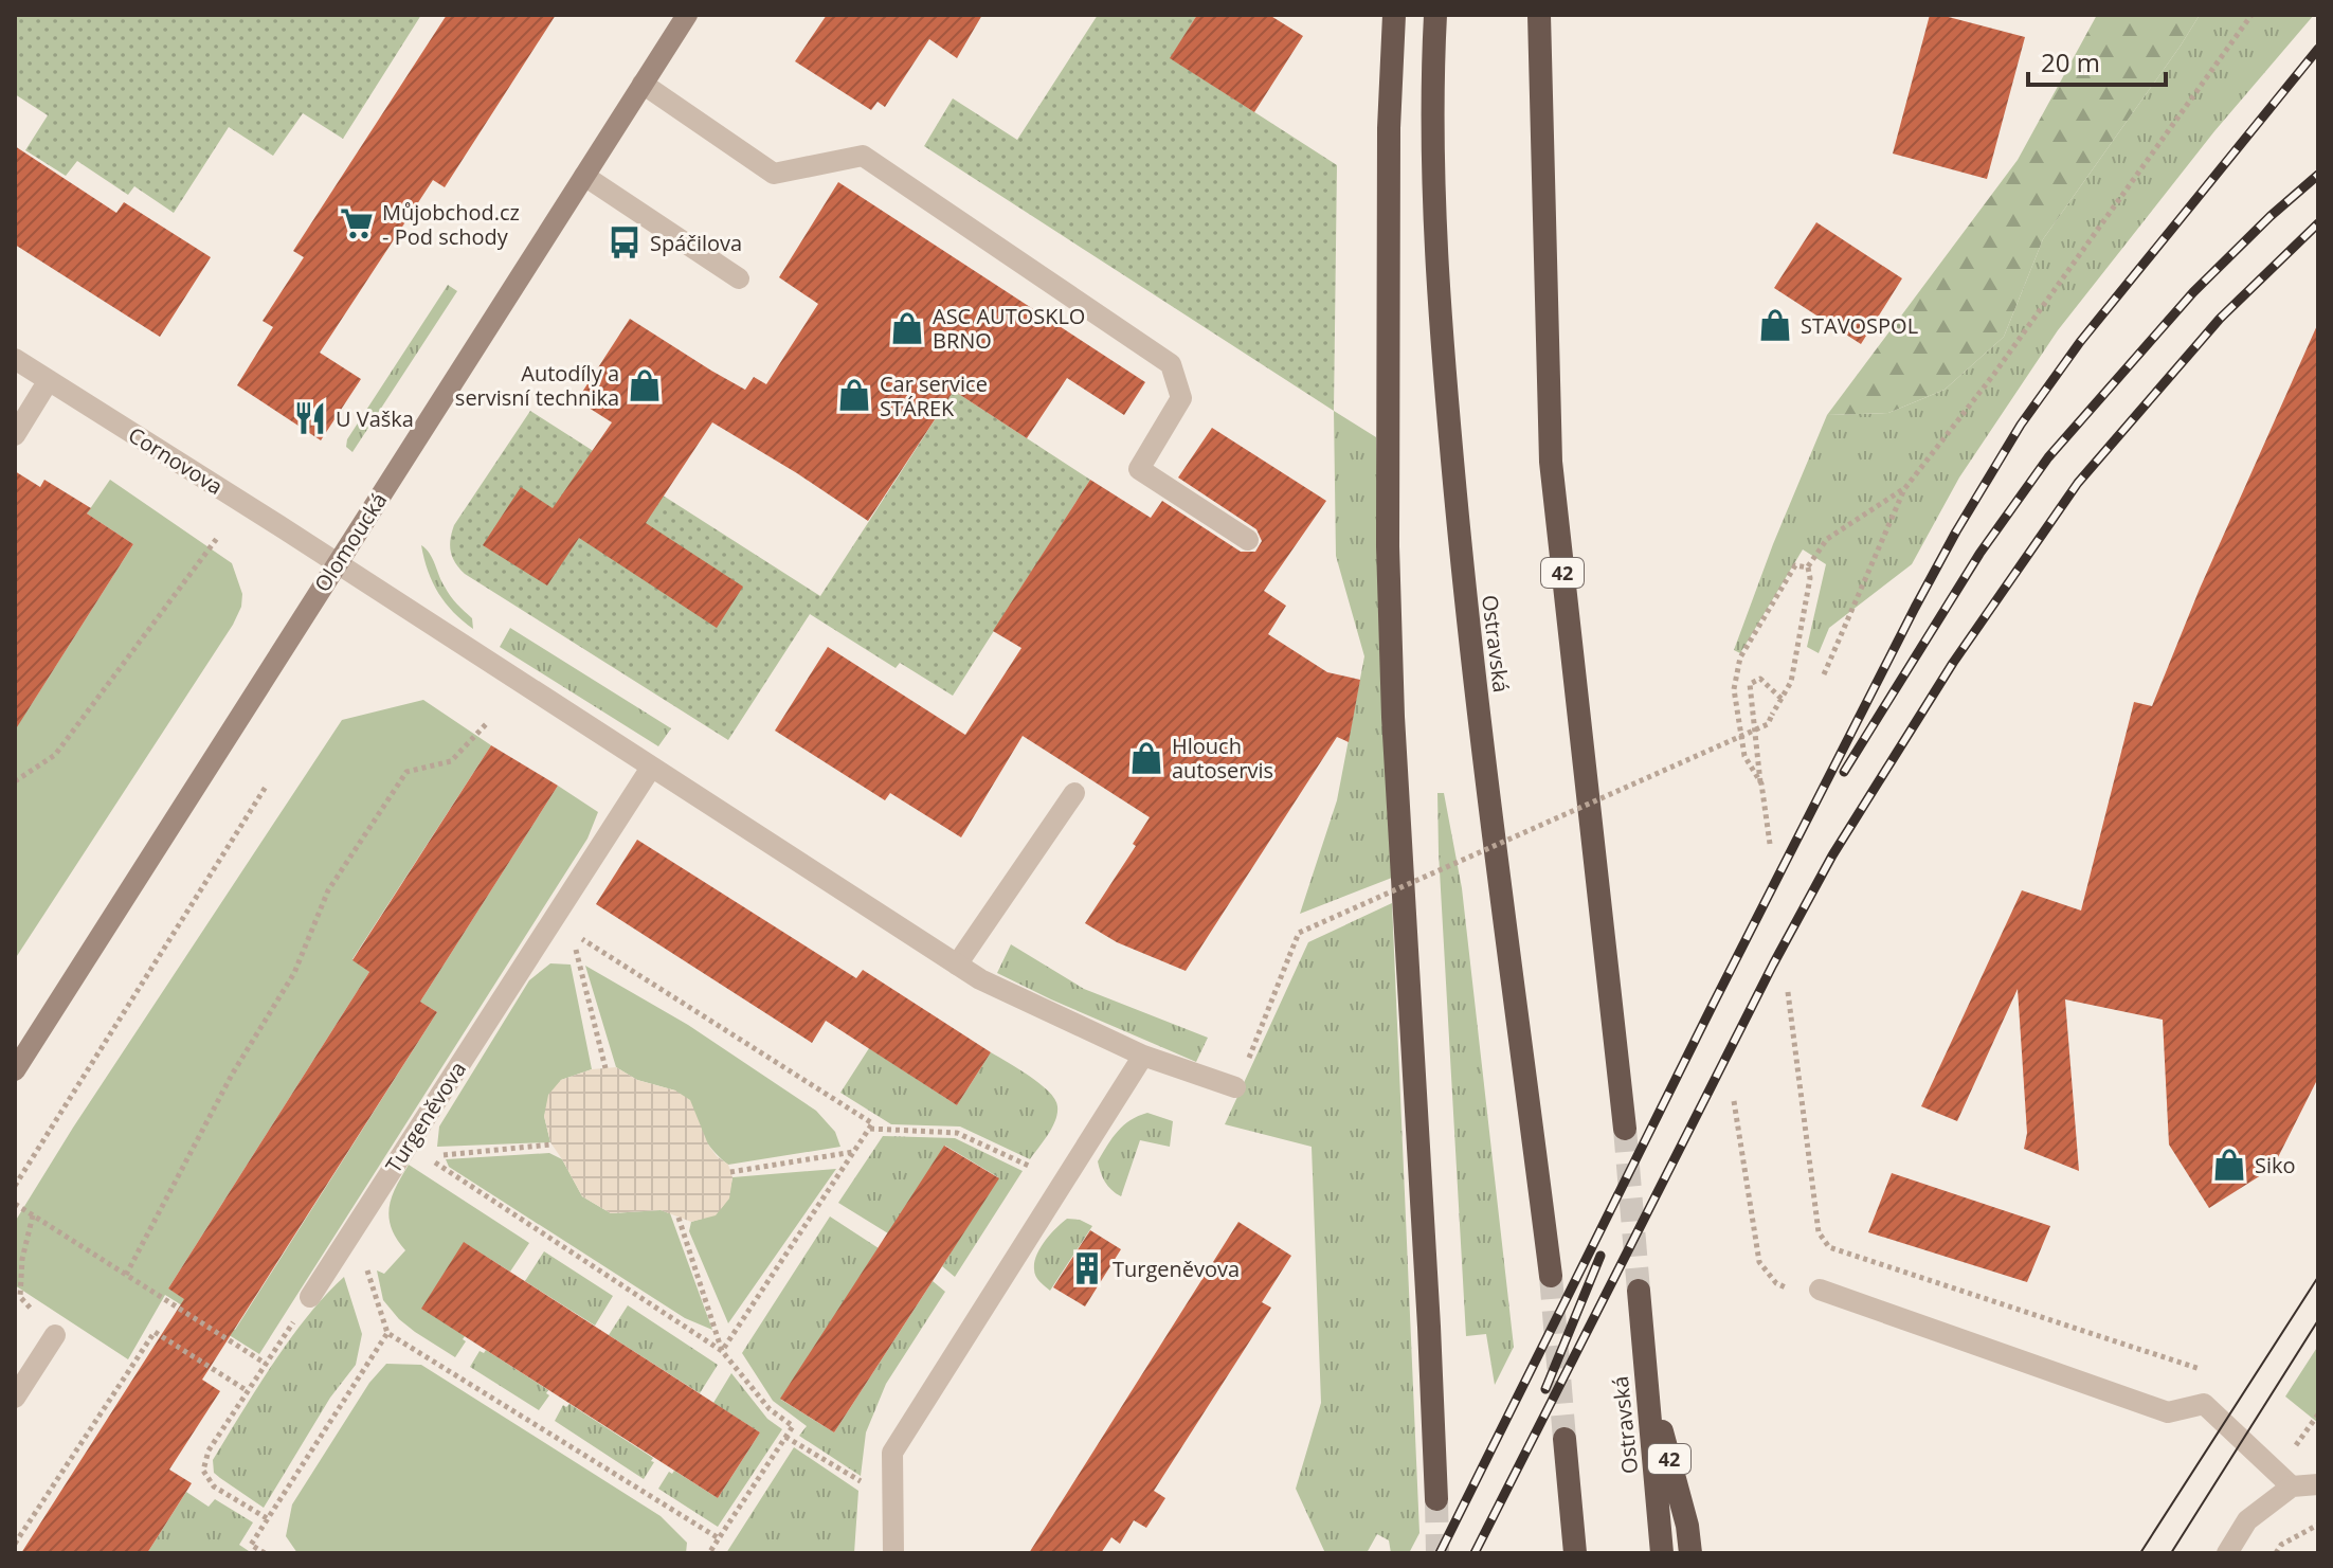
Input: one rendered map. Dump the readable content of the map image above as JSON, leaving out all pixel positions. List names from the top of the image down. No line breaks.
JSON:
{"streets":{"highway":["42","Ostravská"],"main road":["Olomoucká"],"street":["Cornovova","Turgeněvova"]},"crossings":[["Cornovova","Olomoucká"],["42","Ostravská"]],"places":{"supermarket":["Můjobchod.cz - Pod schody"],"bus stop":["Spáčilova"],"shop":["STAVOSPOL","ASC AUTOSKLO BRNO","Autodíly a servisní technika","Car service STÁREK","Hlouch autoservis","Siko"],"restaurant":["U Vaška"],"building":["Turgeněvova"]},"scale_bar":"20 m"}
